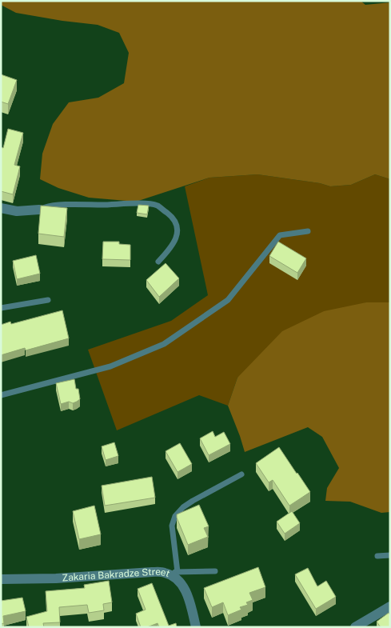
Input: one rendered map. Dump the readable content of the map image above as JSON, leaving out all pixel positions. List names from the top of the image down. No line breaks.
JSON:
{"streets":{"street":["Zakaria Bakradze Street"]}}
